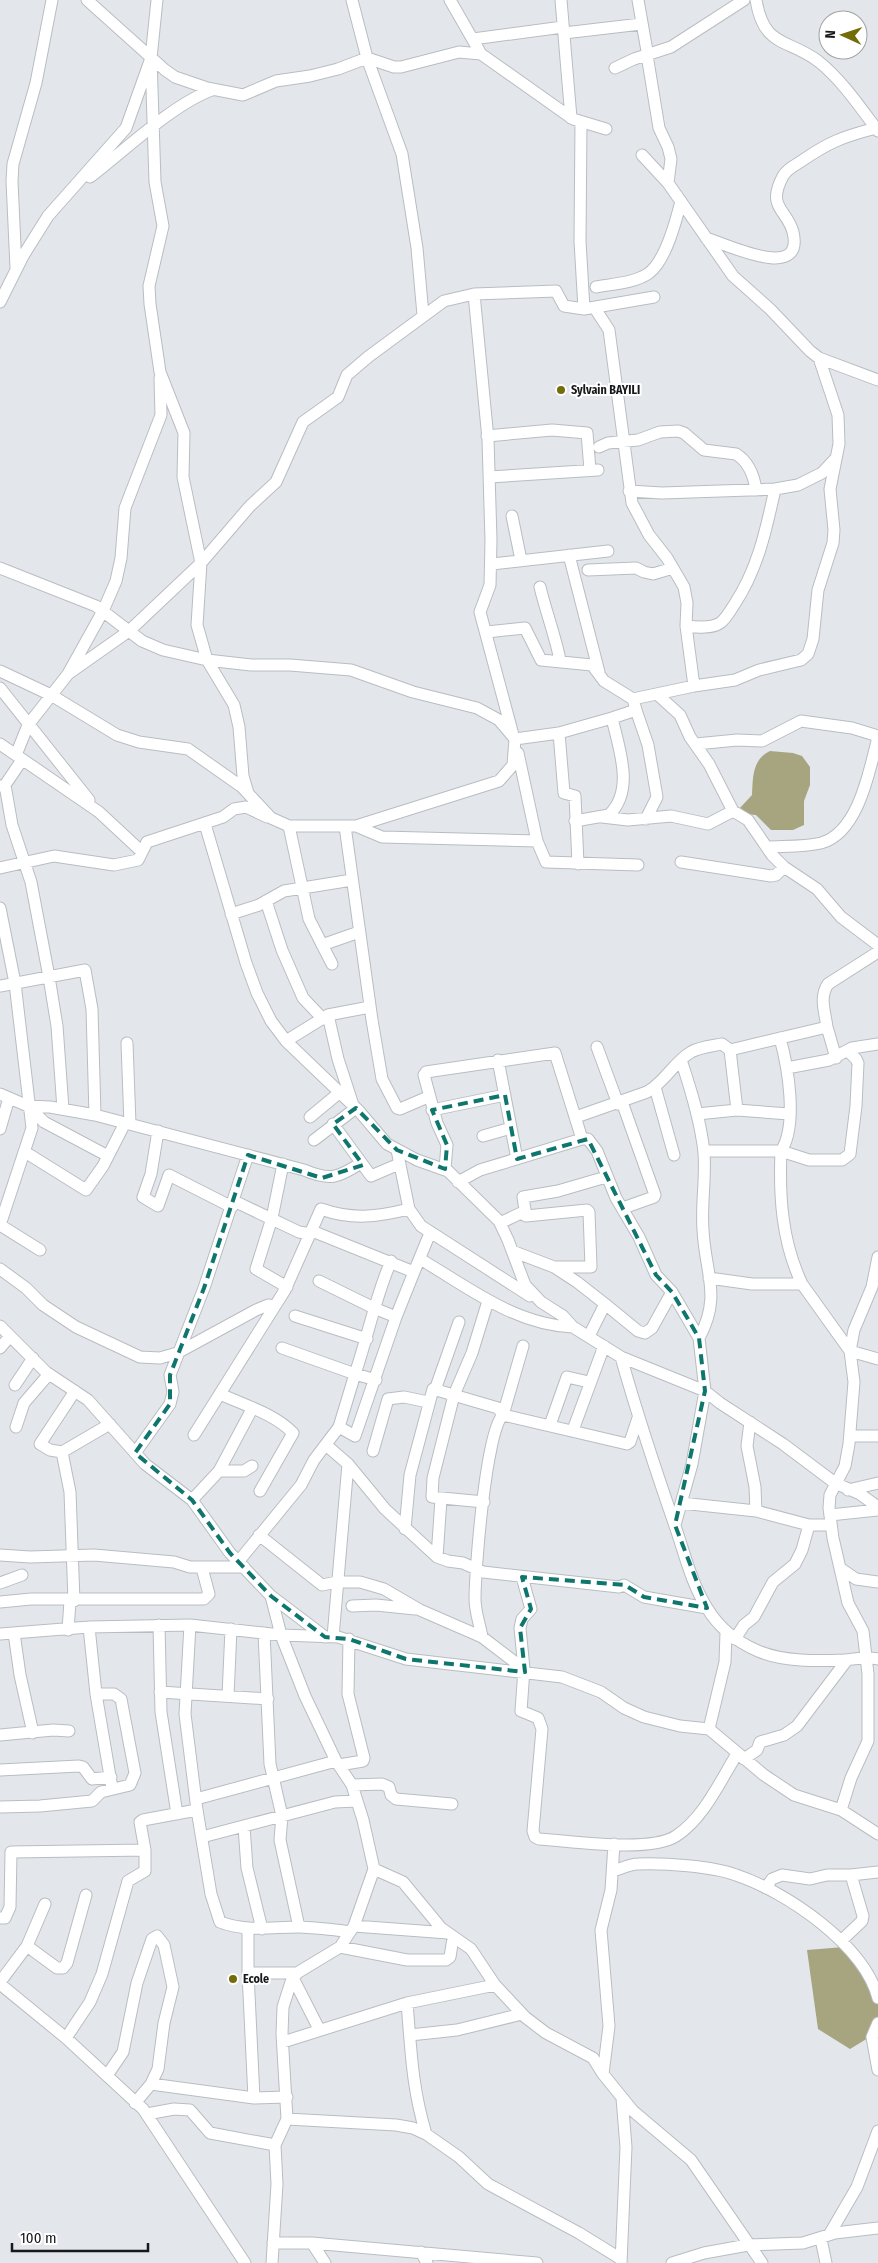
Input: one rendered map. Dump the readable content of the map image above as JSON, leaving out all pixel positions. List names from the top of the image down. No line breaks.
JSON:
{"places":["Sylvain BAYILI","Ecole"],"scale_bar":"100 m","north":"left"}
